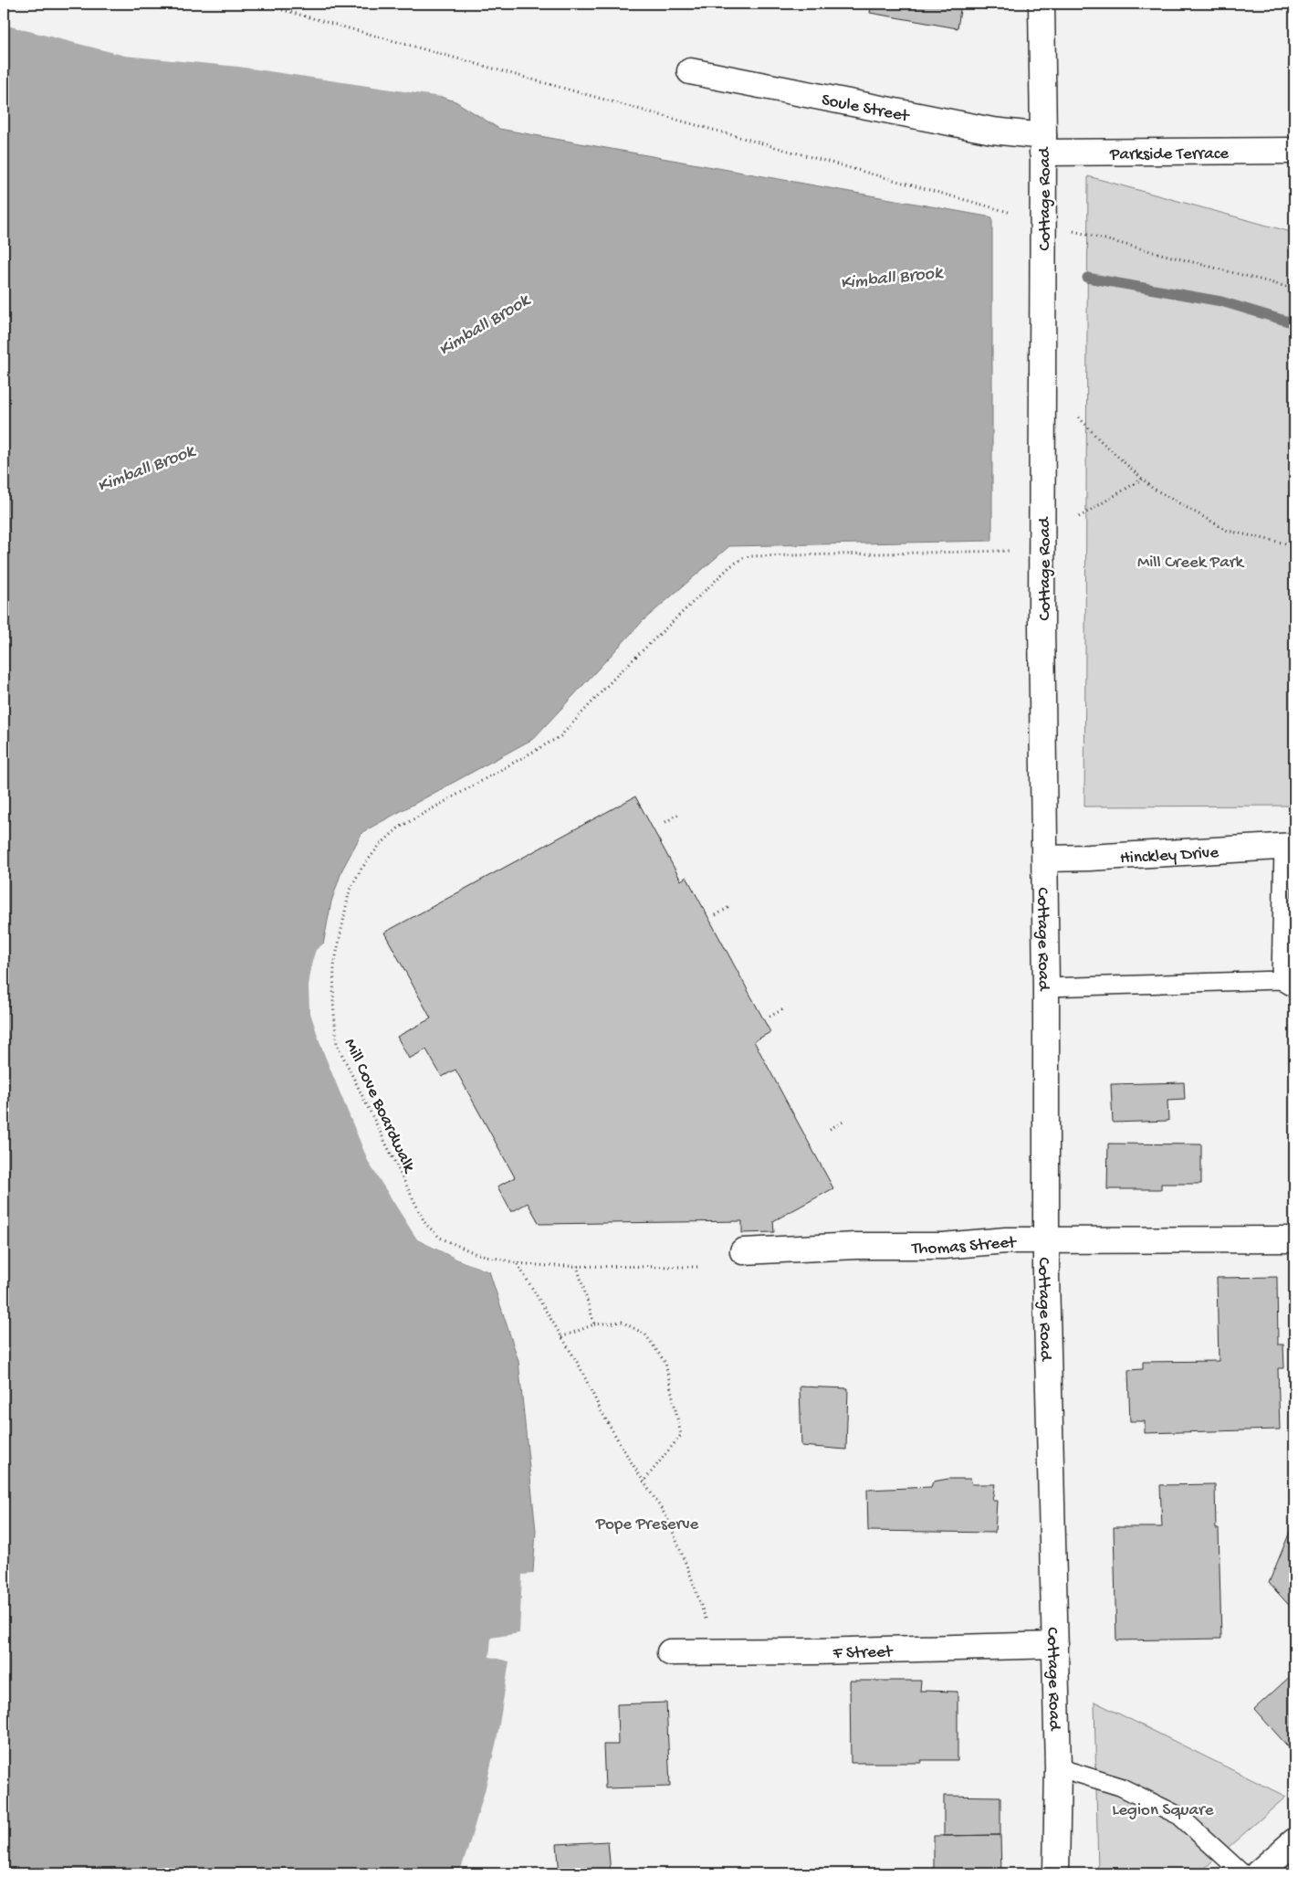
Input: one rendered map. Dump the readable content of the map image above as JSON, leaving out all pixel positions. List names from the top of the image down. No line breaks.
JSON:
{"streets":{"street":["Soule Street","Parkside Terrace","Cottage Road","Hinckley Drive","Thomas Street","F Street"],"path":["Mill Cove Boardwalk"]},"crossings":[["Soule Street","Parkside Terrace"],["Soule Street","Cottage Road"],["Parkside Terrace","Cottage Road"],["Cottage Road","Hinckley Drive"],["Cottage Road","Thomas Street"],["Cottage Road","F Street"]],"water":["Kimball Brook"],"parks":["Mill Creek Park","Pope Preserve","Legion Square"]}
